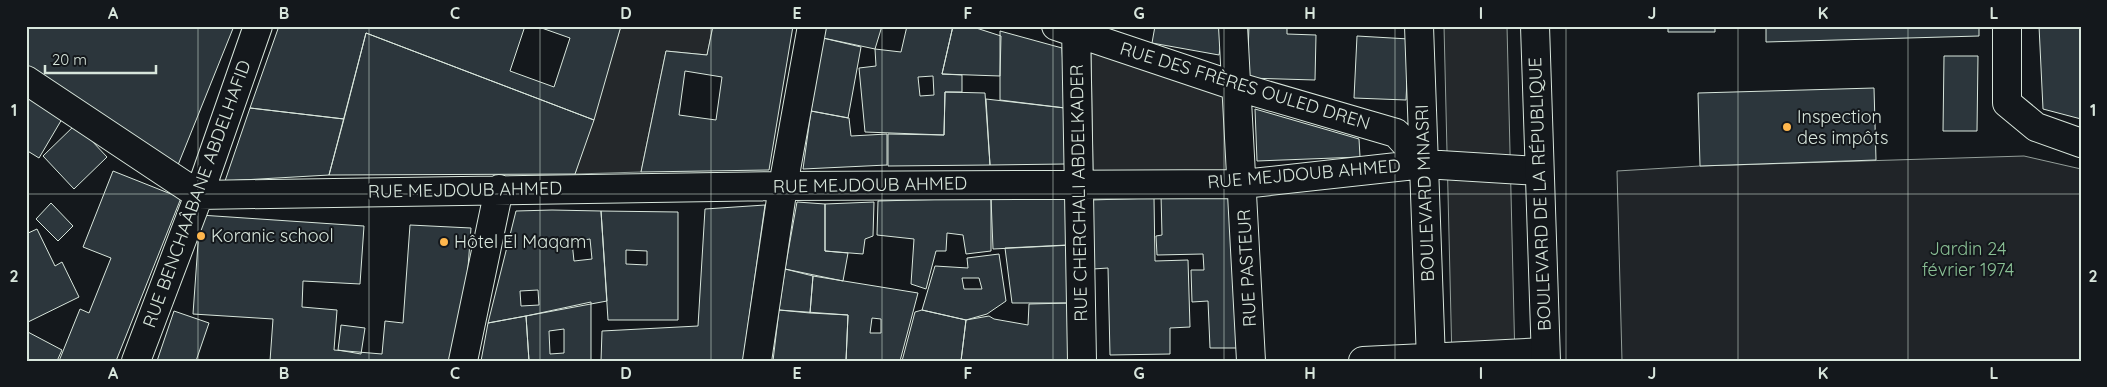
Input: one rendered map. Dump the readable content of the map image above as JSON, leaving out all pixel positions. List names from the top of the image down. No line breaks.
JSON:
{"streets":{"street":["RUE DES FRÈRES OULED DREN","RUE MEJDOUB AHMED","RUE CHERCHALI ABDELKADER","BOULEVARD MNASRI","RUE BENCHAÂBANE ABDELHAFID","BOULEVARD DE LA RÉPUBLIQUE","RUE PASTEUR"]},"crossings":[["RUE DES FRÈRES OULED DREN","RUE MEJDOUB AHMED"],["RUE DES FRÈRES OULED DREN","RUE CHERCHALI ABDELKADER"],["RUE DES FRÈRES OULED DREN","BOULEVARD MNASRI"],["RUE DES FRÈRES OULED DREN","RUE PASTEUR"],["RUE MEJDOUB AHMED","RUE CHERCHALI ABDELKADER"],["RUE MEJDOUB AHMED","BOULEVARD MNASRI"],["RUE MEJDOUB AHMED","RUE BENCHAÂBANE ABDELHAFID"],["RUE MEJDOUB AHMED","BOULEVARD DE LA RÉPUBLIQUE"],["RUE MEJDOUB AHMED","RUE PASTEUR"]],"parks":["Jardin 24 février 1974"],"places":["Inspection des impôts","Koranic school","Hôtel El Maqam"],"scale_bar":"20 m","grid":{"columns":["A","B","C","D","E","F","G","H","I","J","K","L"],"rows":["1","2"]}}
